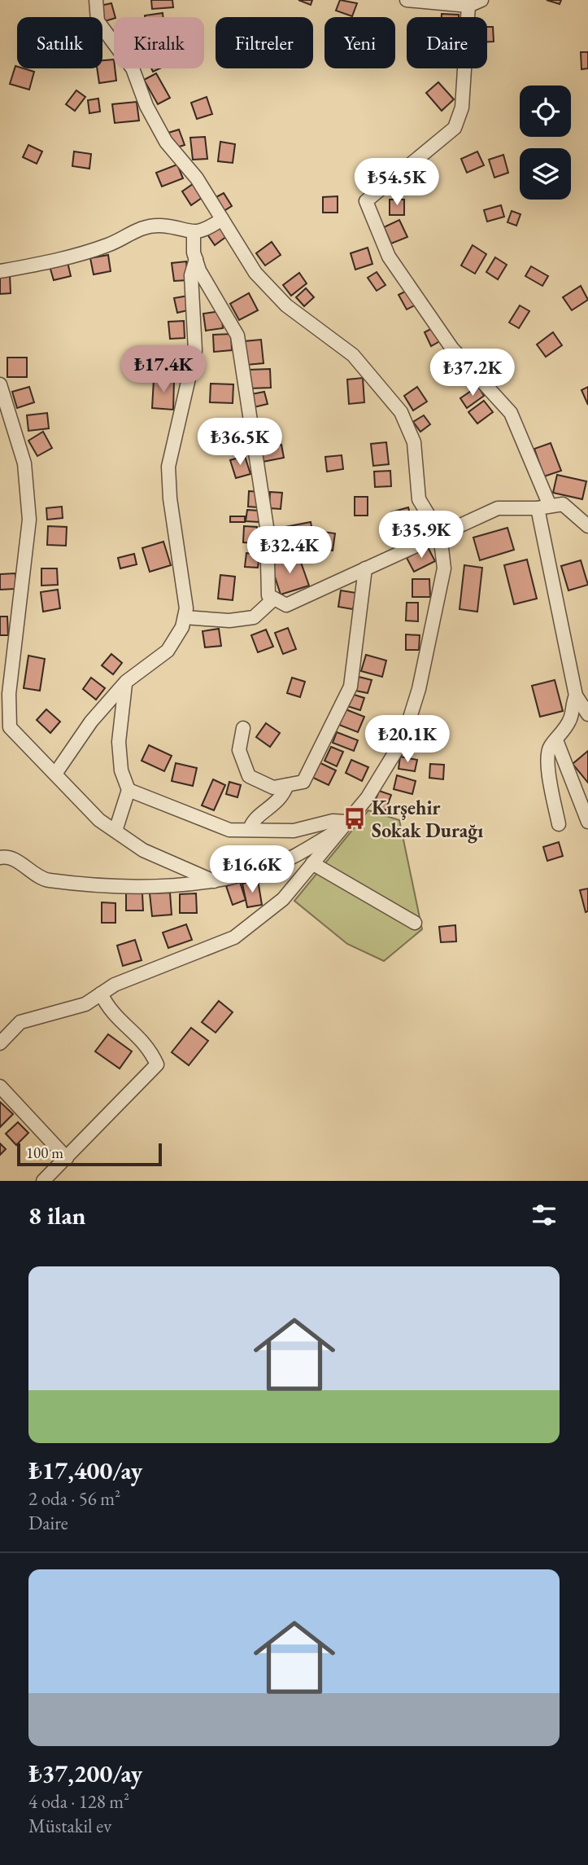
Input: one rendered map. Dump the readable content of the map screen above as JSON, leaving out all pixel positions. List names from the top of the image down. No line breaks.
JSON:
{"places":{"bus stop":["Kırşehir Sokak Durağı"]},"scale_bar":"100 m","page":{"chip":["Satılık","Kiralık","Filtreler","Yeni","Daire"],"price":["₺54.5K","₺17.4K","₺37.2K","₺36.5K","₺35.9K","₺32.4K","₺20.1K","₺16.6K"],"scale":"100 m","heading":"8 ilan","list":[{"name":"₺17,400/ay","note":"2 oda · 56 m² · Daire"},{"name":"₺37,200/ay","note":"4 oda · 128 m² · Müstakil ev"}]}}
